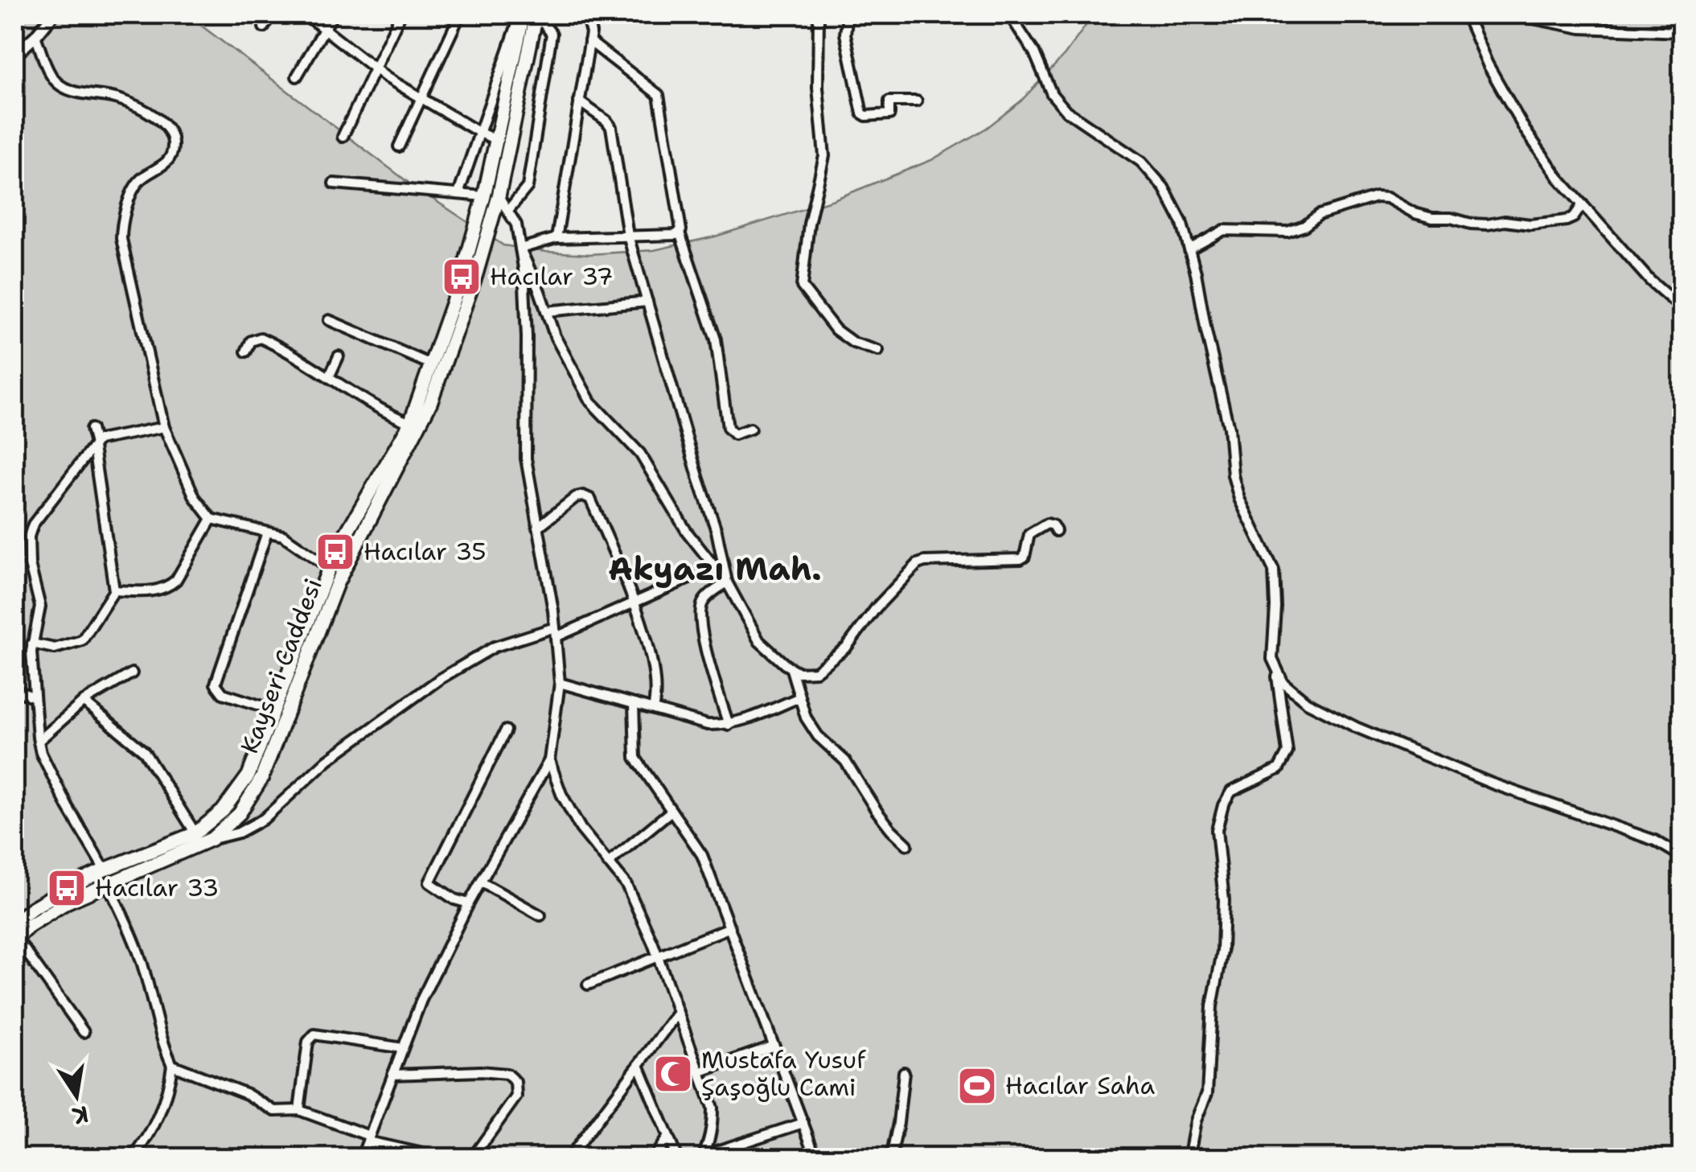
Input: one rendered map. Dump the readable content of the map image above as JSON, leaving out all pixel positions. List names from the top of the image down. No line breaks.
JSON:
{"streets":{"main road":["Kayseri Caddesi"]},"districts":["Akyazı Mah."],"places":{"bus stop":["Hacılar 37","Hacılar 35","Hacılar 33"],"mosque":["Mustafa Yusuf Şaşoğlu Cami"],"sports":["Hacılar Saha"]},"north":"bottom"}
